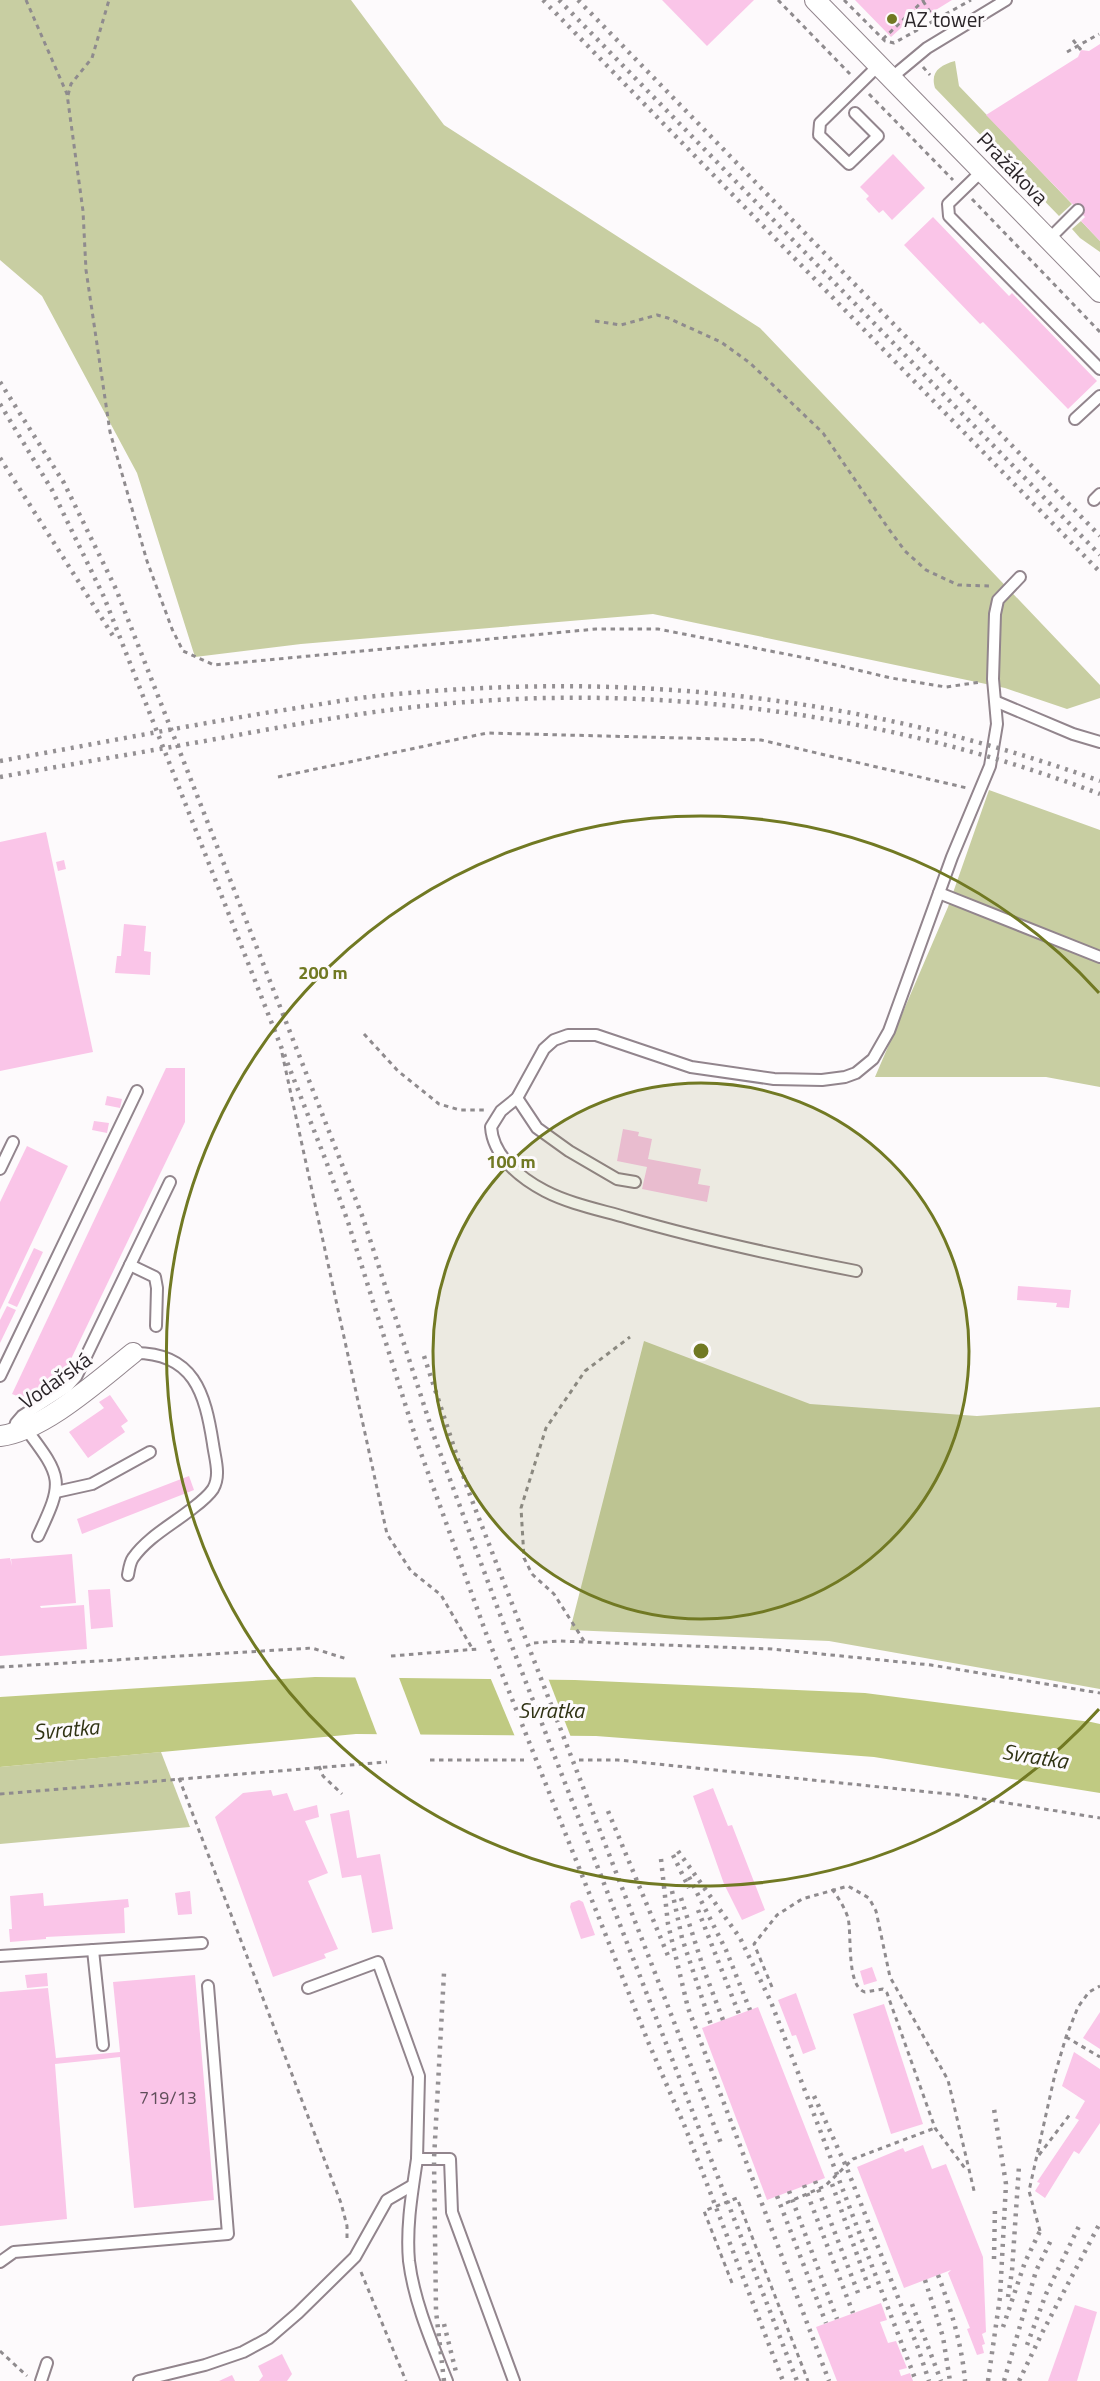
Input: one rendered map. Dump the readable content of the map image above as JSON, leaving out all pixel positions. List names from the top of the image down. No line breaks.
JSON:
{"streets":{"street":["Pražákova","Vodařská"]},"water":["Svratka"],"places":["AZ tower"],"house_numbers":["719/13"],"rings":["200 m","100 m"]}
